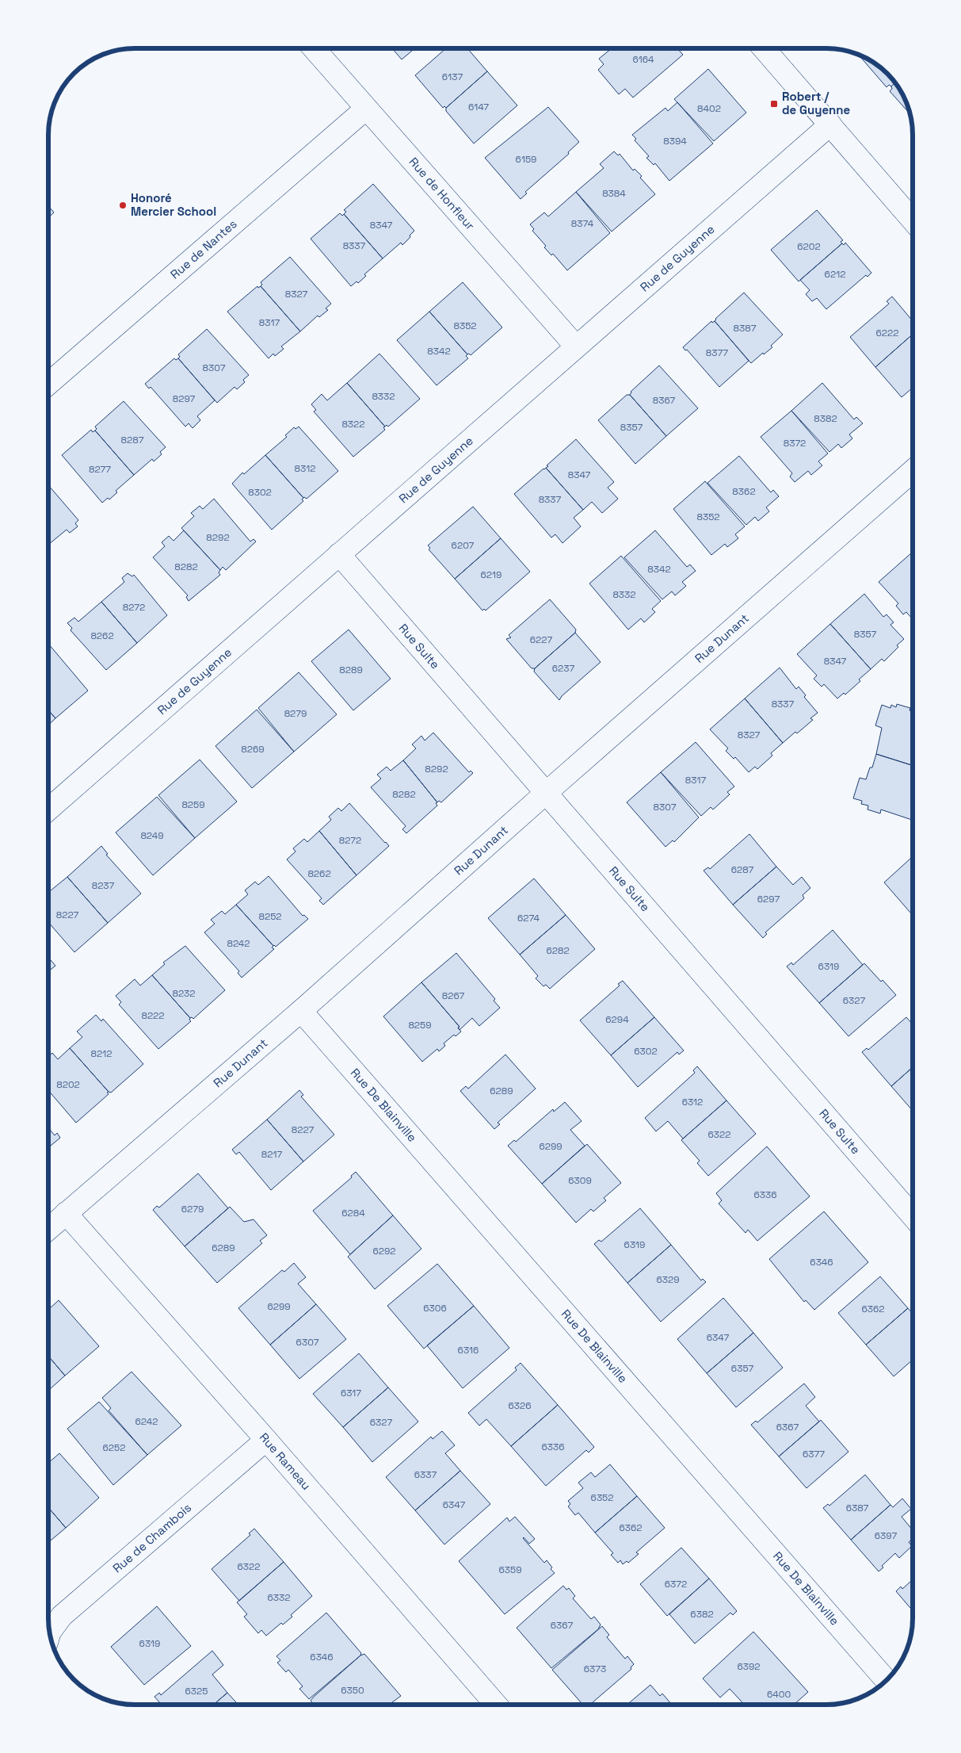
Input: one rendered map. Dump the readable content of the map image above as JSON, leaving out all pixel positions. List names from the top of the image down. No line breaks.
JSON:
{"streets":{"street":["Rue de Honfleur","Rue de Nantes","Rue de Guyenne","Rue Dunant","Rue Sulte","Rue De Blainville","Rue Rameau","Rue de Chambois"]},"crossings":[["Rue de Honfleur","Rue de Nantes"],["Rue de Honfleur","Rue de Guyenne"],["Rue de Guyenne","Rue Sulte"],["Rue Dunant","Rue Sulte"],["Rue Dunant","Rue De Blainville"],["Rue Dunant","Rue Rameau"],["Rue Rameau","Rue de Chambois"]],"places":{"transit":["Robert / de Guyenne"],"other":["Honoré Mercier School"]},"house_numbers":["6164","6137","6147","8402","8394","6159","8384","8374","8347","8337","6202","6212","8327","8317","8352","8387","6222","8342","8377","8307","8332","8297","8367","8382","8322","8357","8287","8372","8312","8277","8347","8362","8302","8337","8352","8292","6207","8282","8342","6219","8332","8272","8357","8262","6227","8347","6237","8289","8337","8279","8327","8269","8292","8317","8282","8259","8307","8249","8272","6287","8262","8237","6297","8227","8252","6274","8242","6282","6319","8232","8267","6327","8222","6294","8259","6302","8212","8202","6289","6312","8227","6322","6299","8217","6309","6336","6279","6284","6319","6289","6292","6346","6329","6299","6306","6362","6347","6307","6316","6357","6317","6326","6242","6327","6367","6336","6252","6377","6337","6352","6347","6387","6362","6397","6322","6359","6372","6332","6382","6367","6319","6346","6392","6373","6350","6325","6400"]}
